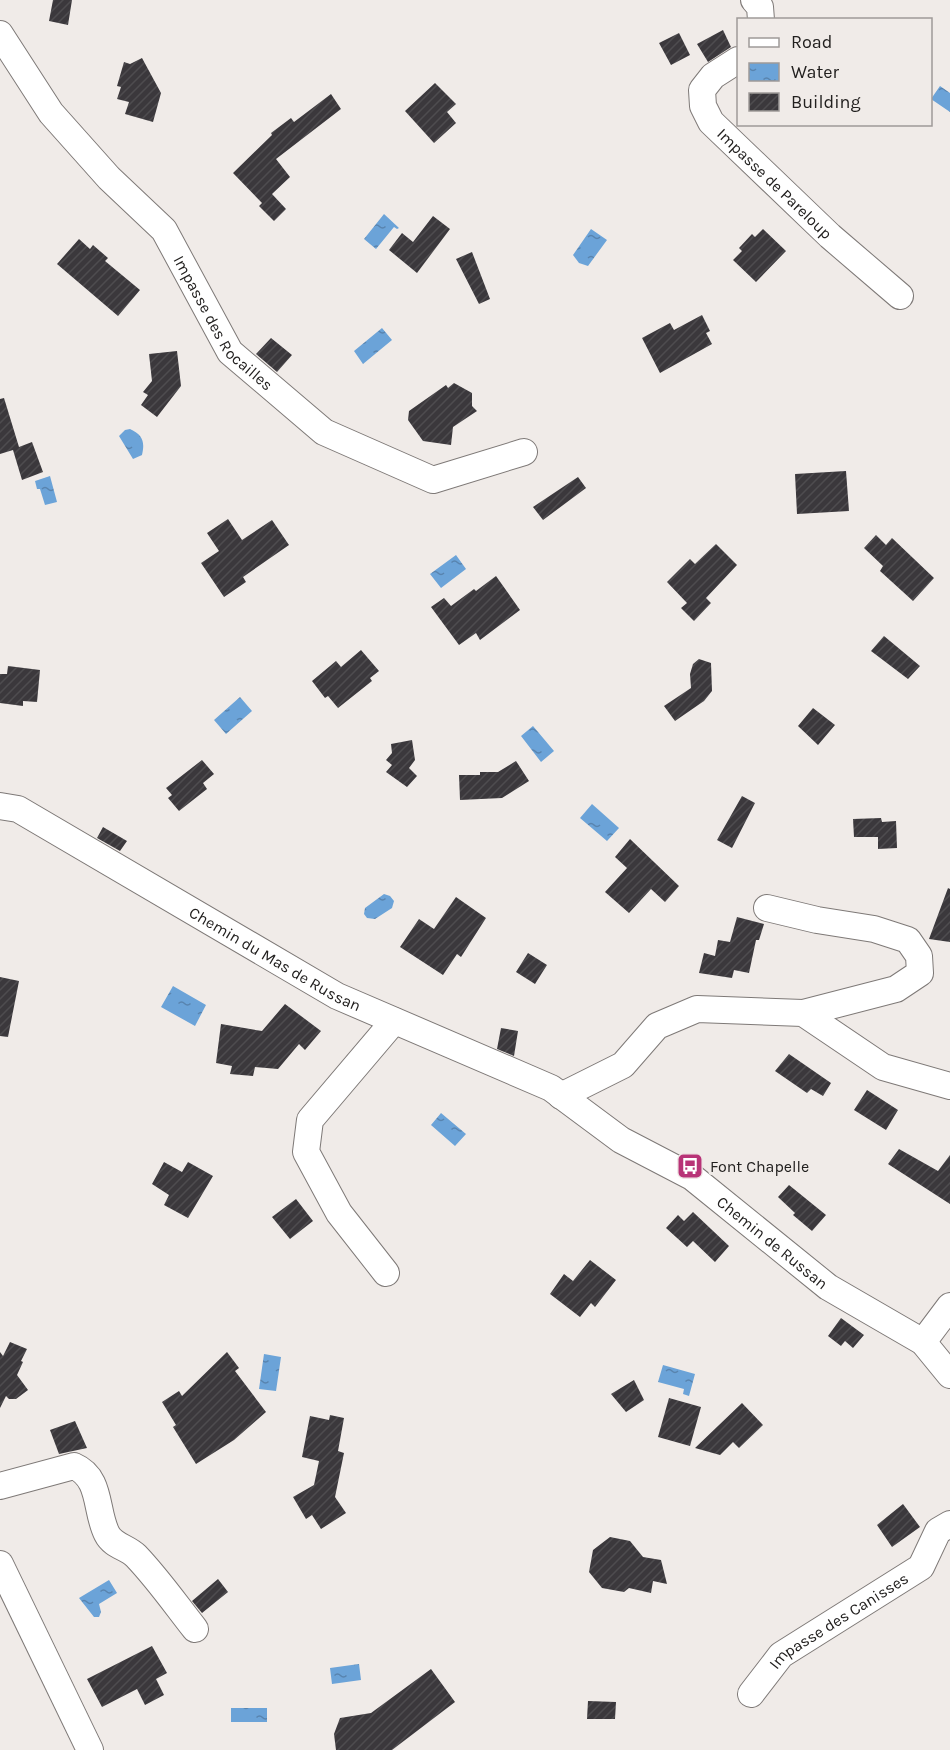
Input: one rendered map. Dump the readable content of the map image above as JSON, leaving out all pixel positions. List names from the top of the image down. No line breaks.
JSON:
{"streets":{"street":["Impasse de Pareloup","Impasse des Rocailles","Chemin du Mas de Russan","Chemin de Russan","Impasse des Canisses"]},"crossings":[["Chemin du Mas de Russan","Chemin de Russan"]],"places":{"bus stop":["Font Chapelle"]},"legend":["Road","Water","Building"]}
